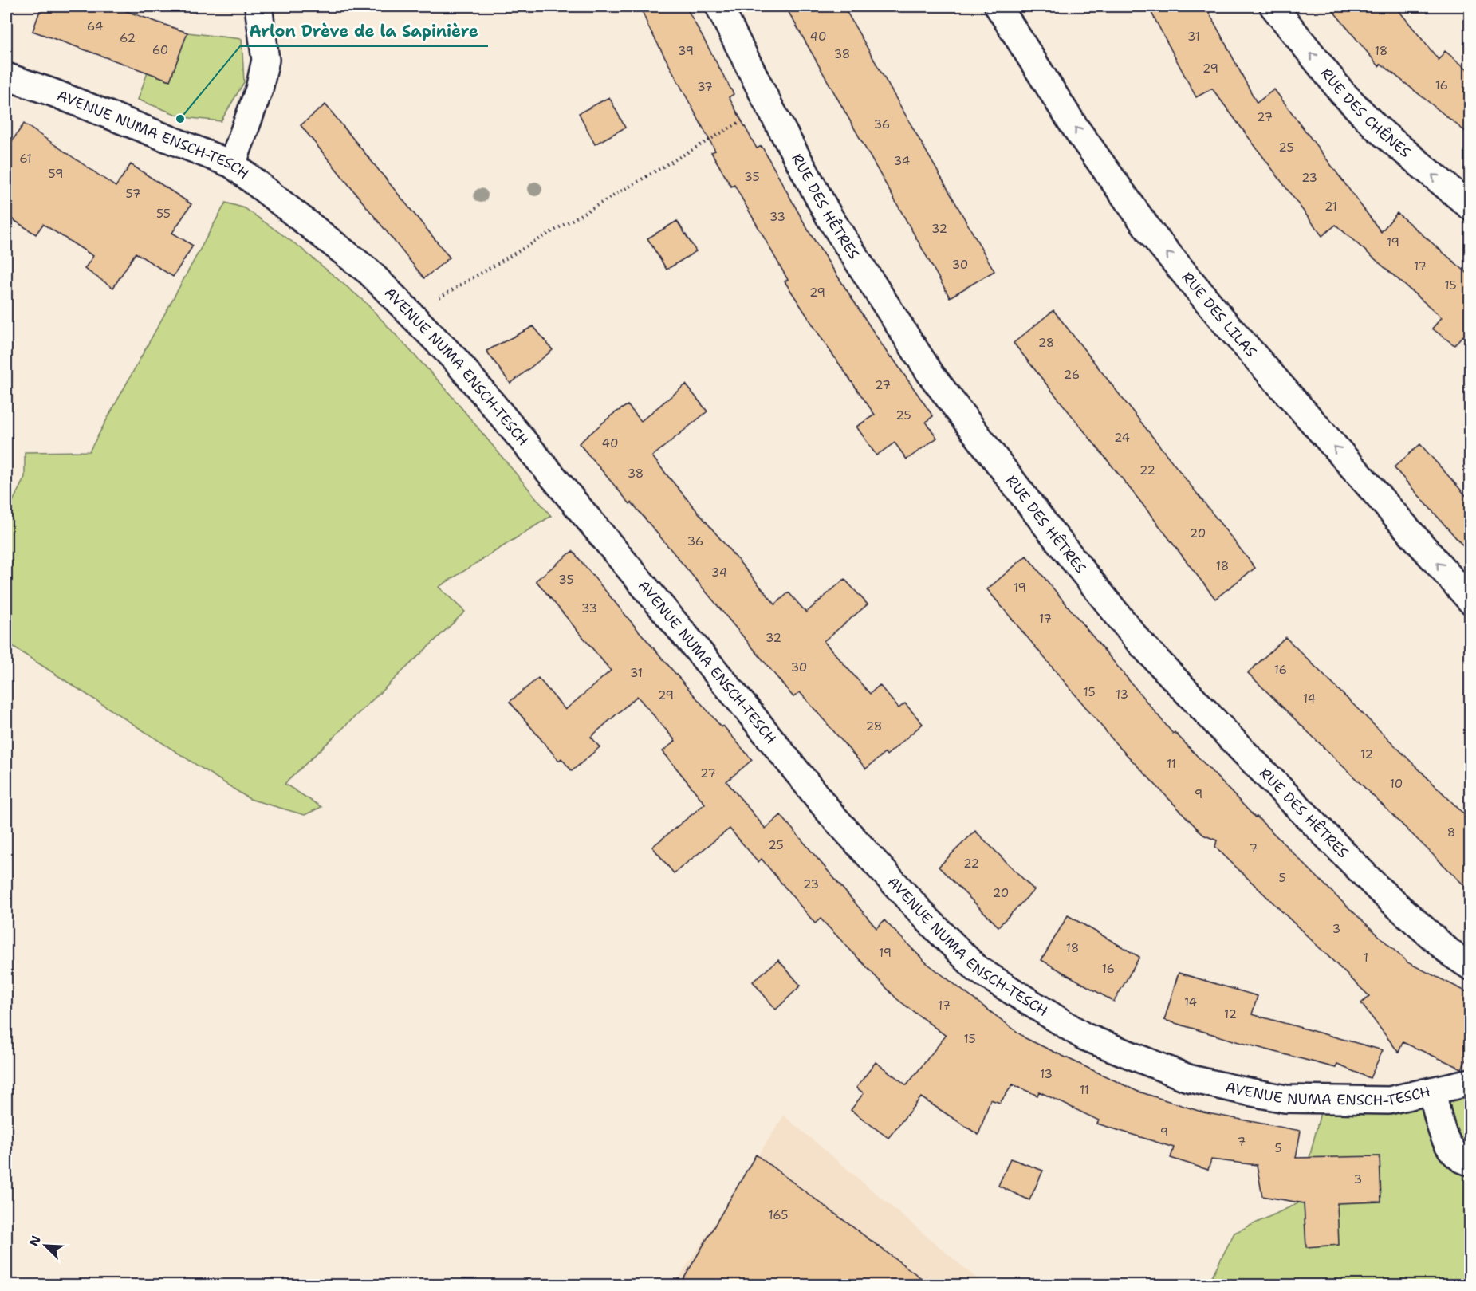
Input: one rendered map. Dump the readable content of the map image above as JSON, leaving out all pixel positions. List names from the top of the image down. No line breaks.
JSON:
{"streets":{"street":["RUE DES CHÊNES","AVENUE NUMA ENSCH-TESCH","RUE DES HÊTRES","RUE DES LILAS"]},"one_way":["RUE DES CHÊNES","RUE DES LILAS"],"places":["Arlon Drève de la Sapinière"],"house_numbers":["64","40","31","62","60","39","18","38","29","16","37","27","36","25","61","34","59","35","23","57","21","55","33","32","19","30","17","15","29","28","26","27","25","24","40","22","38","20","36","18","34","35","19","33","17","32","30","16","31","15","13","29","14","28","12","11","27","10","9","8","25","7","22","5","23","20","3","18","19","1","16","14","17","12","15","13","11","9","7","5","3","165"],"north":"top left"}
